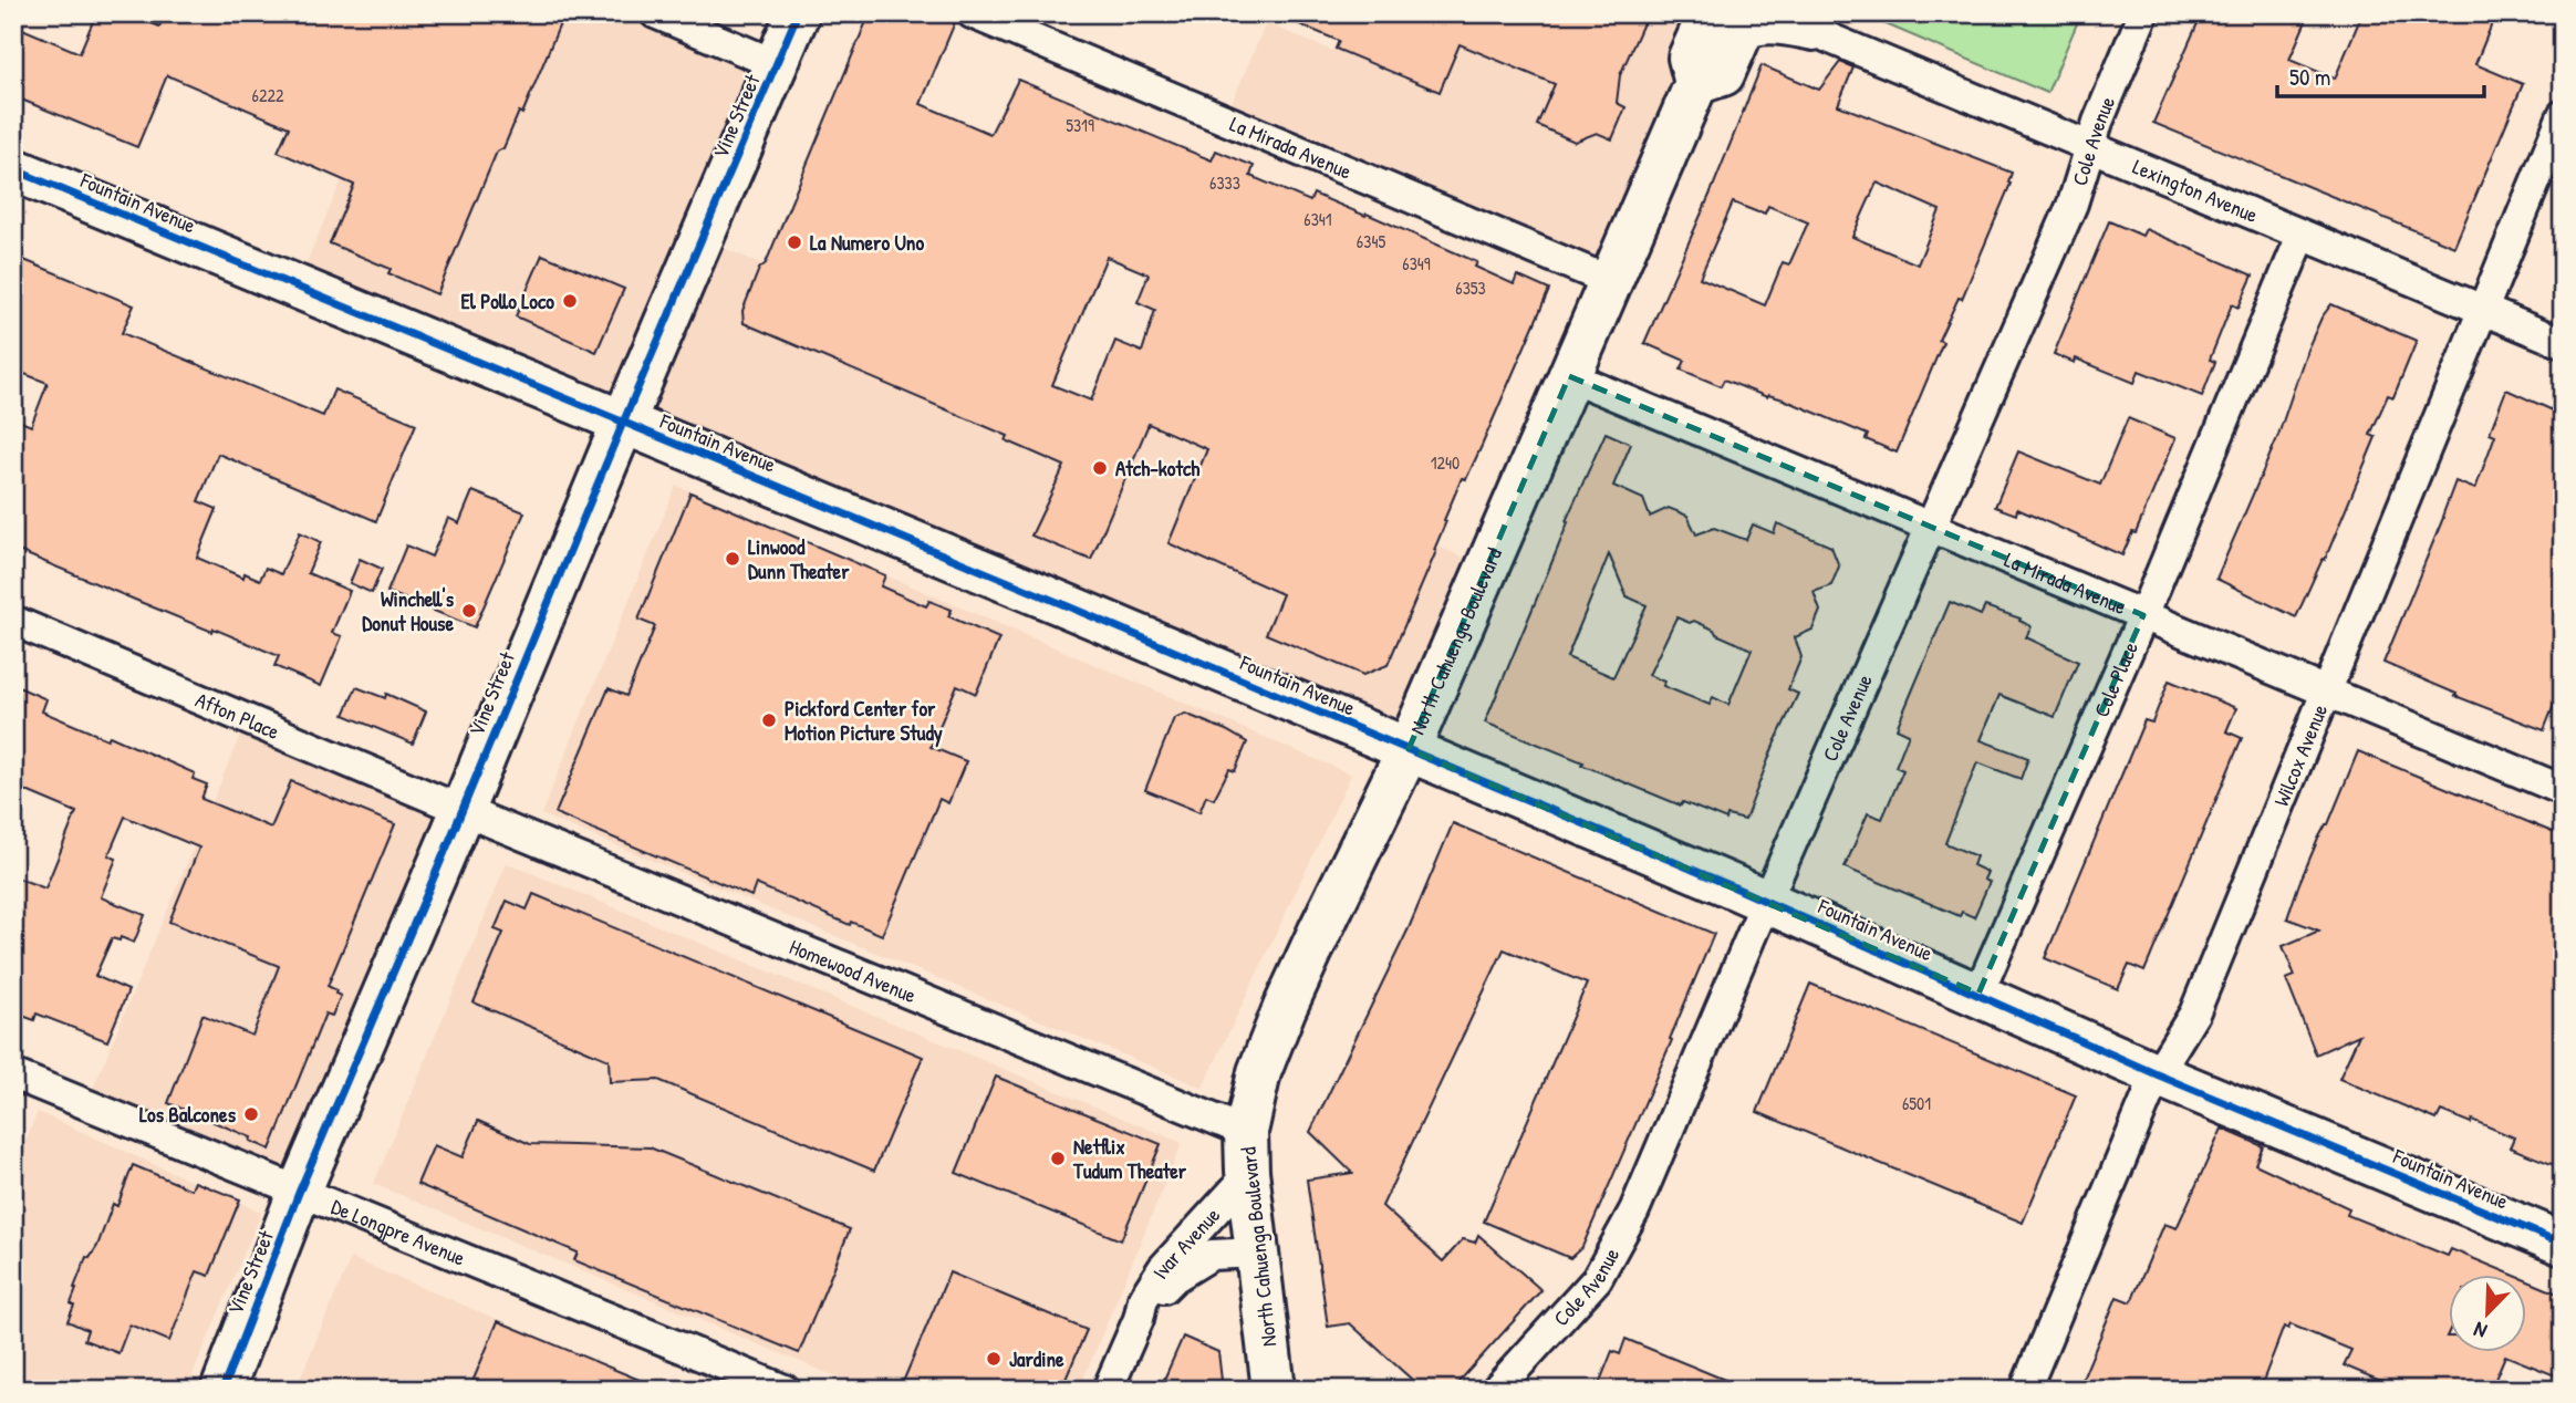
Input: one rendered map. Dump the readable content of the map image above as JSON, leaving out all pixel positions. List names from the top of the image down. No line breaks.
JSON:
{"streets":{"main road":["Vine Street","Fountain Avenue","North Cahuenga Boulevard"],"street":["Cole Avenue","La Mirada Avenue","Lexington Avenue","Cole Place","Afton Place","Wilcox Avenue","Homewood Avenue","De Longpre Avenue","Ivar Avenue"]},"crossings":[["Vine Street","Fountain Avenue"],["Vine Street","Afton Place"],["Vine Street","Homewood Avenue"],["Vine Street","De Longpre Avenue"],["Cole Avenue","La Mirada Avenue"],["Cole Avenue","Lexington Avenue"],["Cole Avenue","Fountain Avenue"],["La Mirada Avenue","North Cahuenga Boulevard"],["La Mirada Avenue","Cole Place"],["La Mirada Avenue","Wilcox Avenue"],["Lexington Avenue","North Cahuenga Boulevard"],["Lexington Avenue","Cole Place"],["Lexington Avenue","Wilcox Avenue"],["Fountain Avenue","North Cahuenga Boulevard"],["Fountain Avenue","Cole Place"],["Fountain Avenue","Wilcox Avenue"],["North Cahuenga Boulevard","Homewood Avenue"],["North Cahuenga Boulevard","Ivar Avenue"],["Afton Place","Homewood Avenue"]],"places":["La Numero Uno","El Pollo Loco","Atch-kotch","Linwood Dunn Theater","Winchell's Donut House","Pickford Center for Motion Picture Study","Los Balcones","Netflix Tudum Theater","Jardine"],"house_numbers":["6222","5319","6333","6341","6345","6349","6353","1240","6501"],"scale_bar":"50 m","north":"bottom left"}
